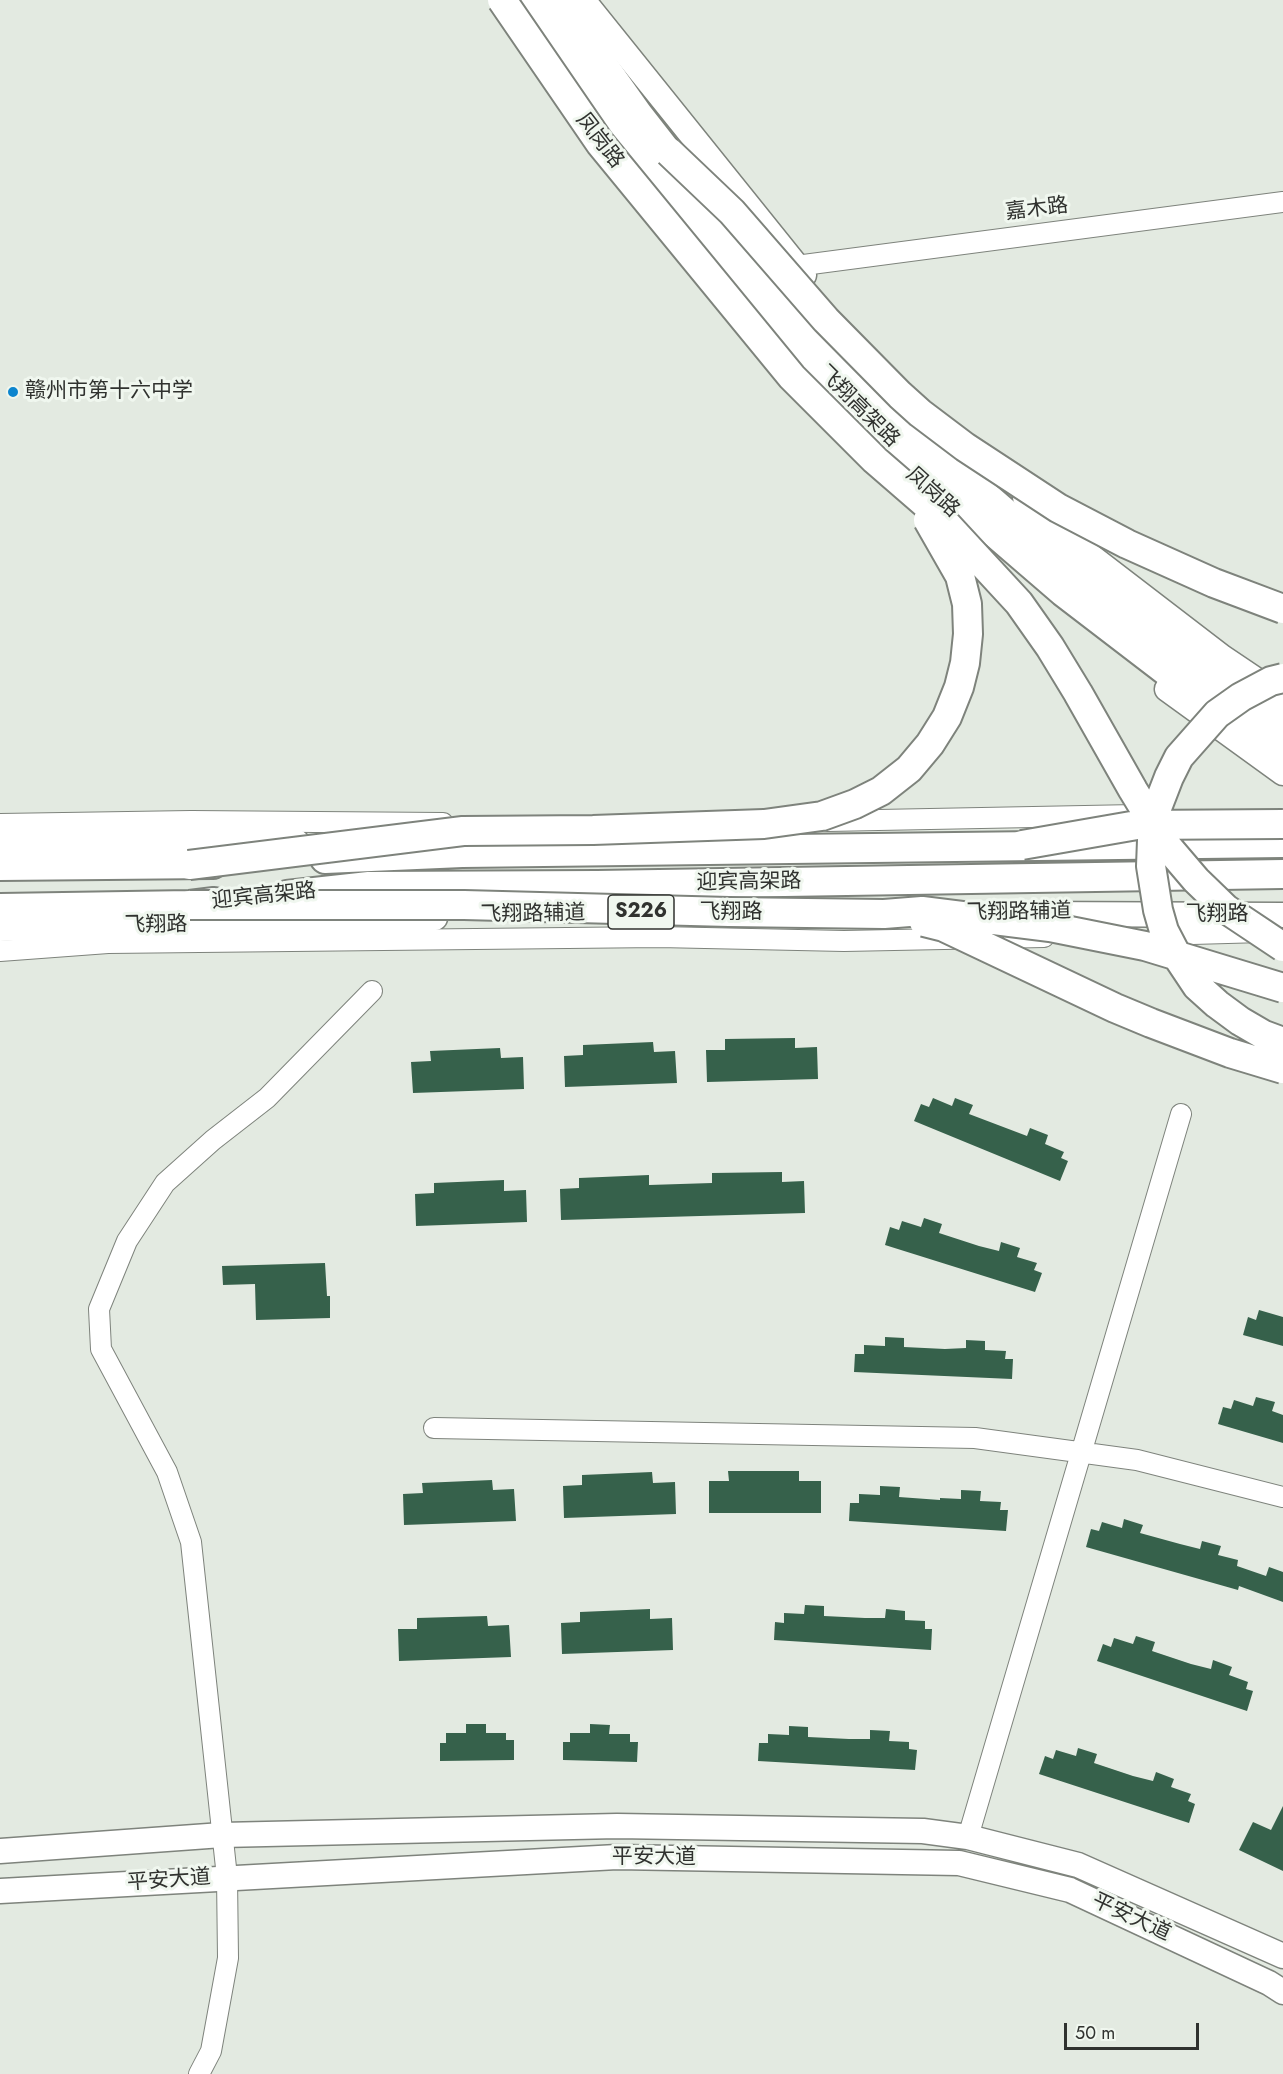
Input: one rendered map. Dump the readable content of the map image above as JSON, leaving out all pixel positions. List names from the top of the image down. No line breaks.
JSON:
{"streets":{"highway":["飞翔高架路","迎宾高架路"],"main road":["凤岗路","S226","飞翔路","平安大道"],"street":["嘉木路","飞翔路辅道"]},"places":["赣州市第十六中学"],"scale_bar":"50 m"}
